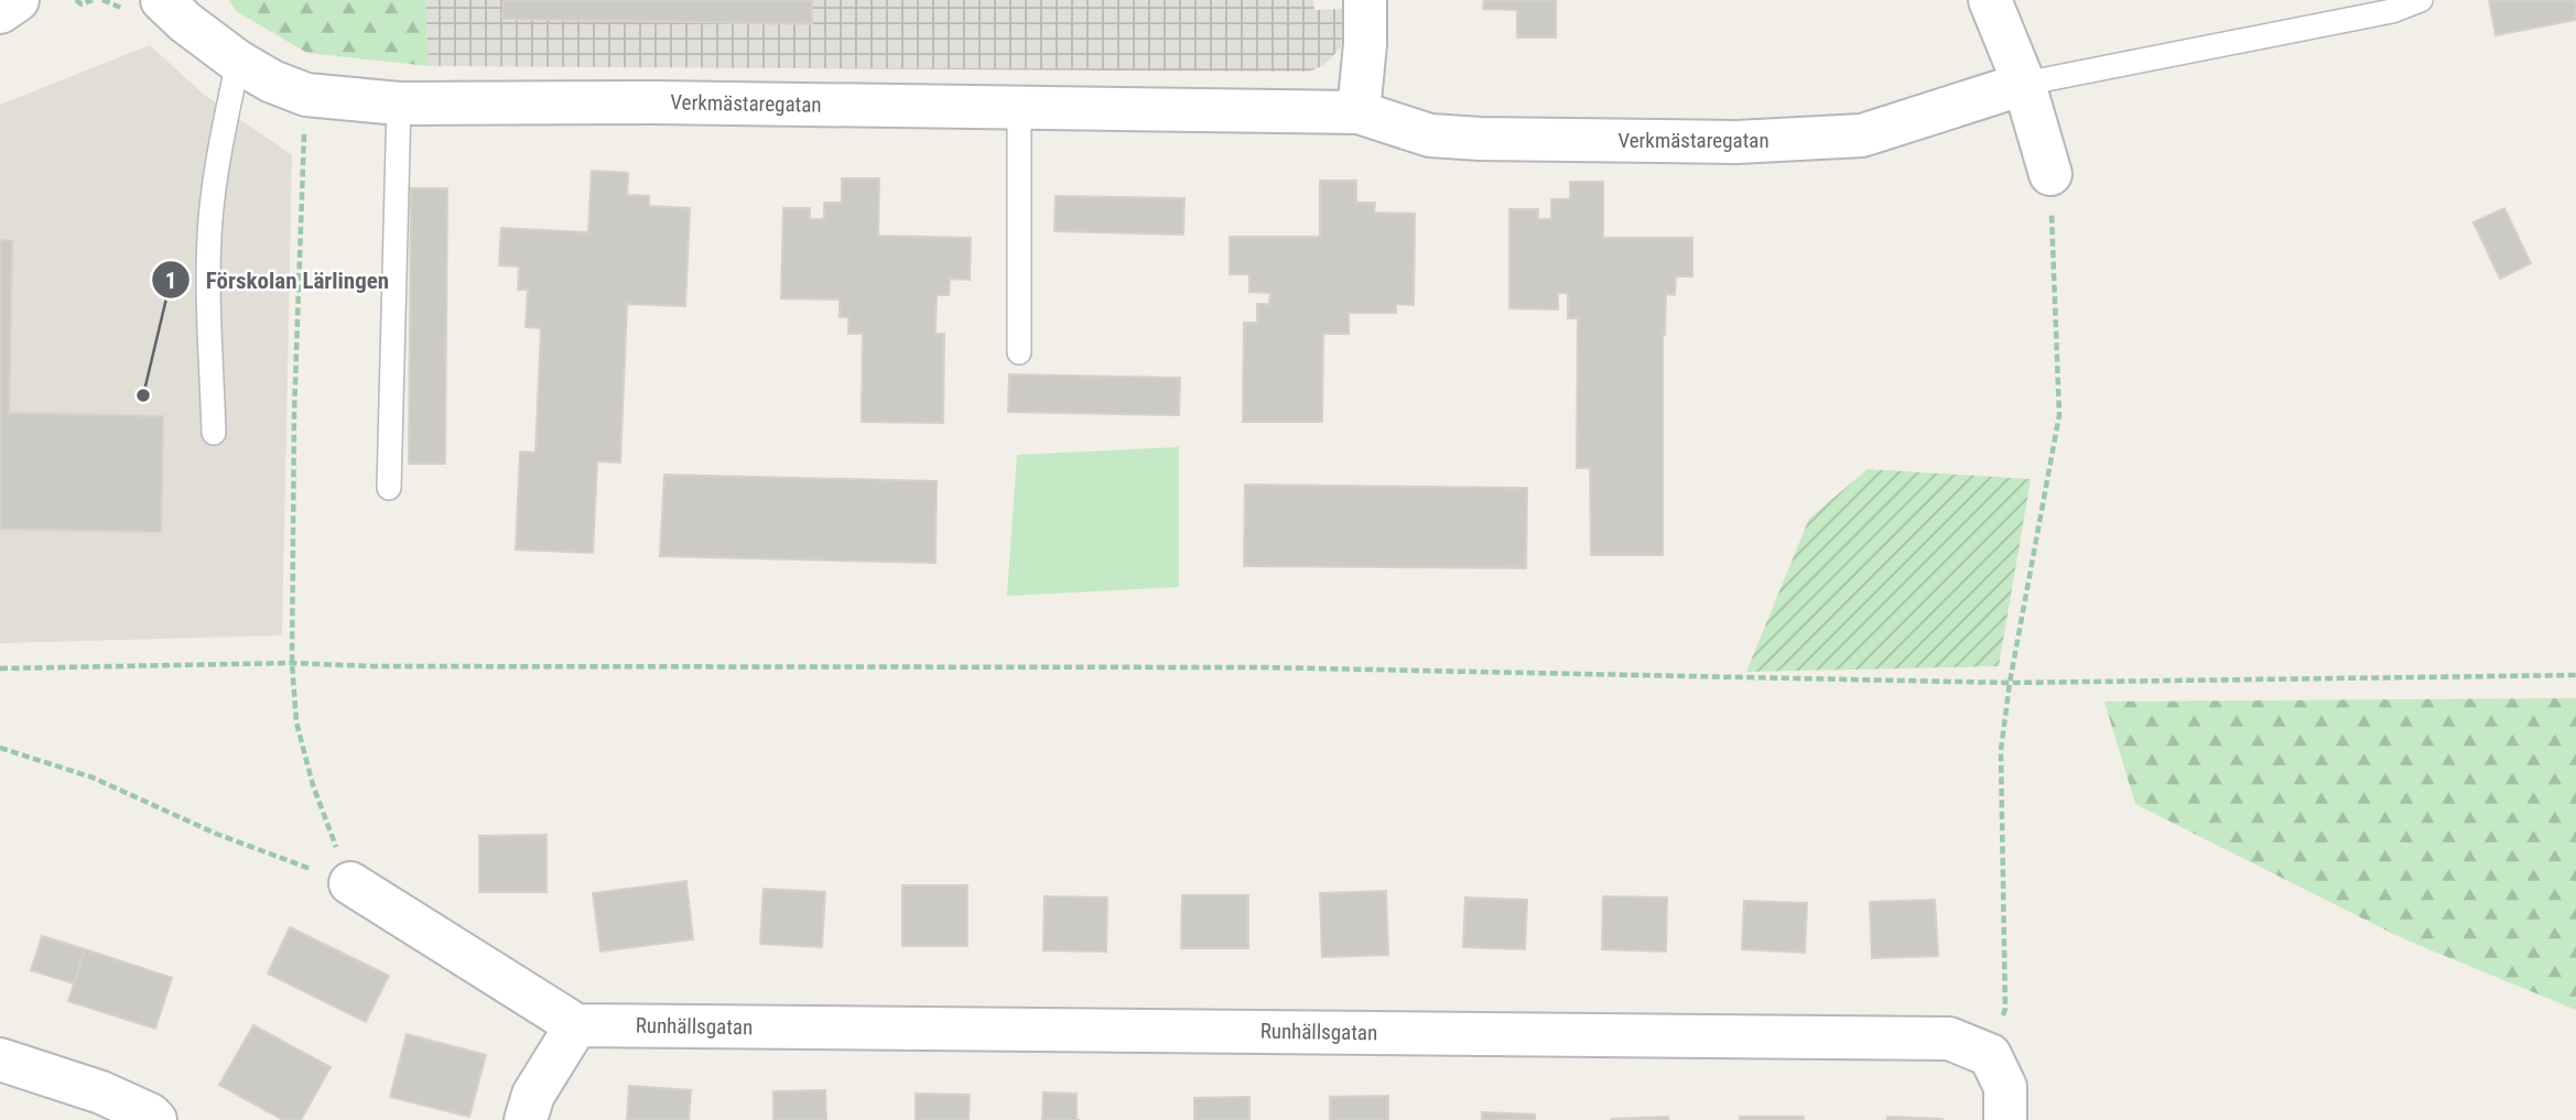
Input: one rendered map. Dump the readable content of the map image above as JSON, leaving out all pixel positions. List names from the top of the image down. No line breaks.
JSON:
{"streets":{"street":["Verkmästaregatan","Runhällsgatan"]},"places":["Förskolan Lärlingen"]}
